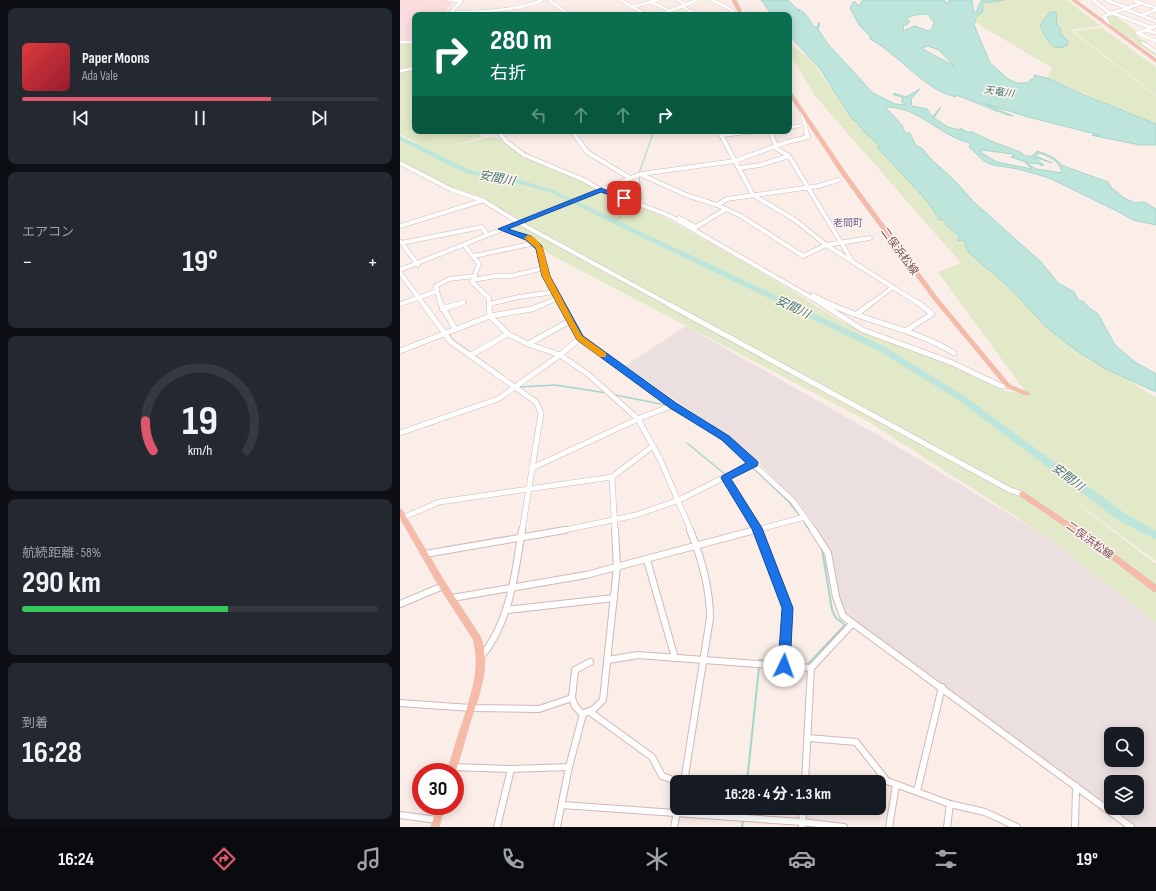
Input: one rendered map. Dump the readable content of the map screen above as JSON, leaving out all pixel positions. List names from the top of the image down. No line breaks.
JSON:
{"streets":{"main road":["二俣浜松線"]},"districts":["老間町"],"water":["天竜川","安間川"],"page":{"turn":["280 m","右折"],"song":["Paper Moons","Ada Vale"],"tile":["エアコン",["航続距離 · 58%","290 km"],["到着","16:28"]],"heat":["−","19°","+"],"limit":"30","trip":"16:28 · 4 分 · 1.3 km","tabs":["16:24","19°"],"gauge":["19","km/h"]}}
